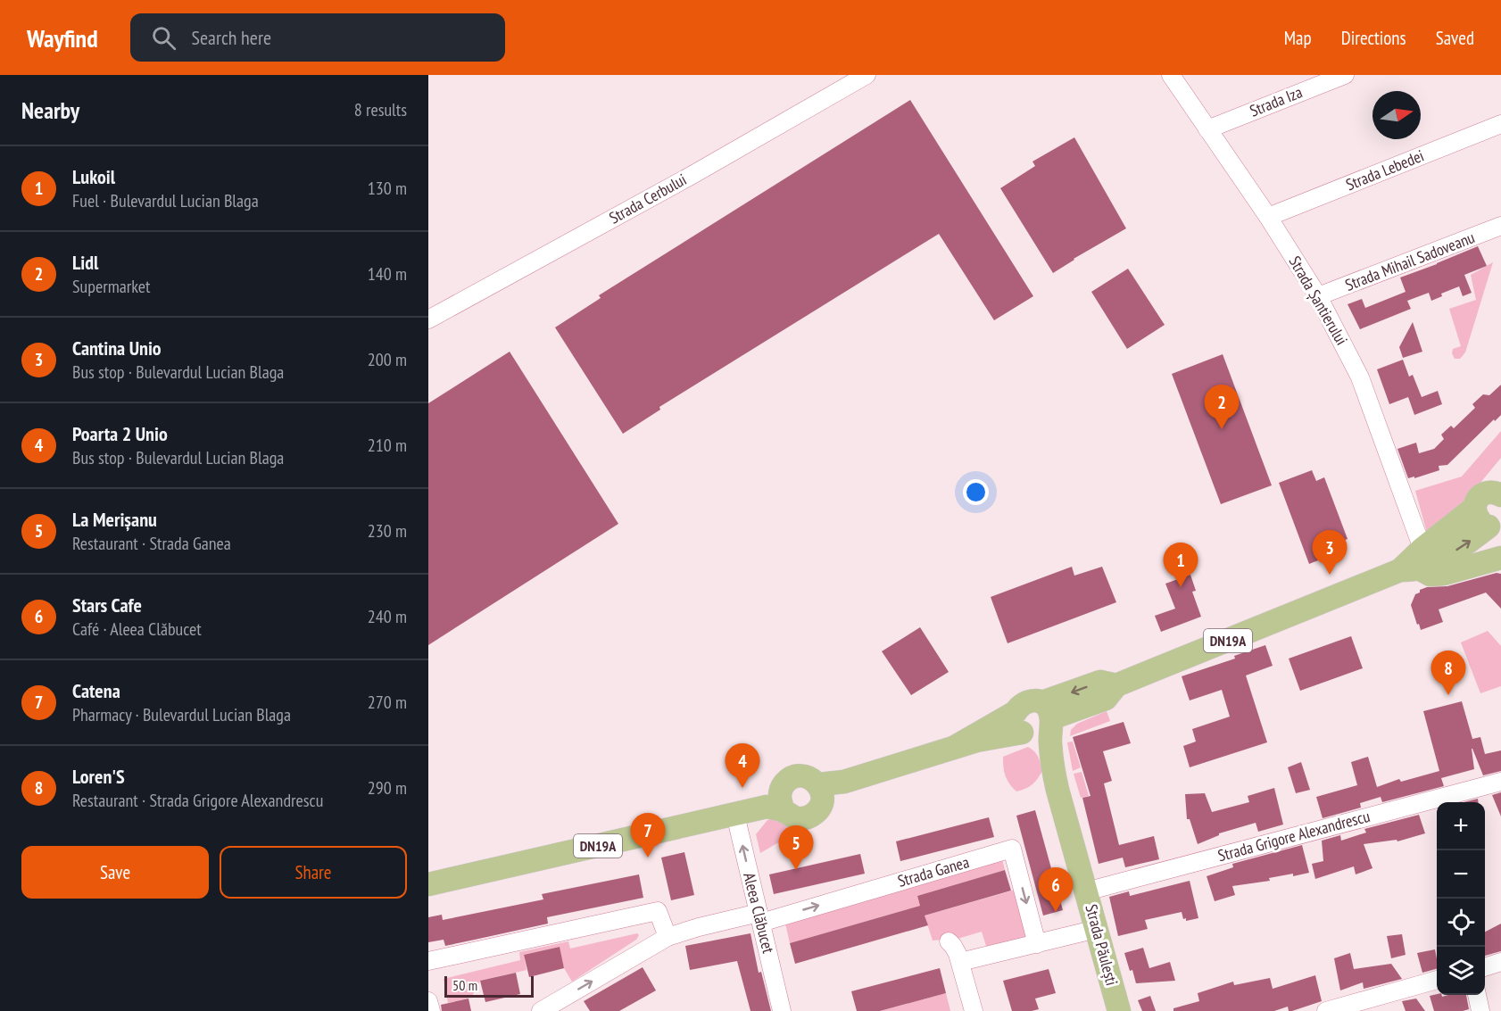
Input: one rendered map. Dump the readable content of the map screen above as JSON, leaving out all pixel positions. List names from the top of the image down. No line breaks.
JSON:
{"streets":{"main road":["DN19A","Strada Păulești"],"street":["Strada Iza","Strada Lebedei","Strada Cerbului","Strada Mihail Sadoveanu","Strada Șantierului","Strada Grigore Alexandrescu","Strada Ganea","Aleea Clăbucet"]},"crossings":[["Strada Iza","Strada Șantierului"],["Strada Lebedei","Strada Șantierului"],["Strada Mihail Sadoveanu","Strada Șantierului"],["Strada Șantierului","DN19A"],["DN19A","Aleea Clăbucet"],["DN19A","Strada Păulești"],["Strada Grigore Alexandrescu","Strada Păulești"],["Strada Ganea","Aleea Clăbucet"]],"one_way":["Aleea Clăbucet"],"scale_bar":"50 m","north":"right","page":{"header":"Wayfind","search":"Search here","nav":["Map","Directions","Saved"],"heading":["Nearby","8 results"],"list":[{"mark":"1","name":"Lukoil","note":"Fuel · Bulevardul Lucian Blaga","value":"130 m"},{"mark":"2","name":"Lidl","note":"Supermarket","value":"140 m"},{"mark":"3","name":"Cantina Unio","note":"Bus stop · Bulevardul Lucian Blaga","value":"200 m"},{"mark":"4","name":"Poarta 2 Unio","note":"Bus stop · Bulevardul Lucian Blaga","value":"210 m"},{"mark":"5","name":"La Merișanu","note":"Restaurant · Strada Ganea","value":"230 m"},{"mark":"6","name":"Stars Cafe","note":"Café · Aleea Clăbucet","value":"240 m"},{"mark":"7","name":"Catena","note":"Pharmacy · Bulevardul Lucian Blaga","value":"270 m"},{"mark":"8","name":"Loren'S","note":"Restaurant · Strada Grigore Alexandrescu","value":"290 m"}],"pins":["2","3","1","8","4","7","5","6"],"map_buttons":["+","−"],"buttons":["Save","Share"],"scale":"50 m"}}
